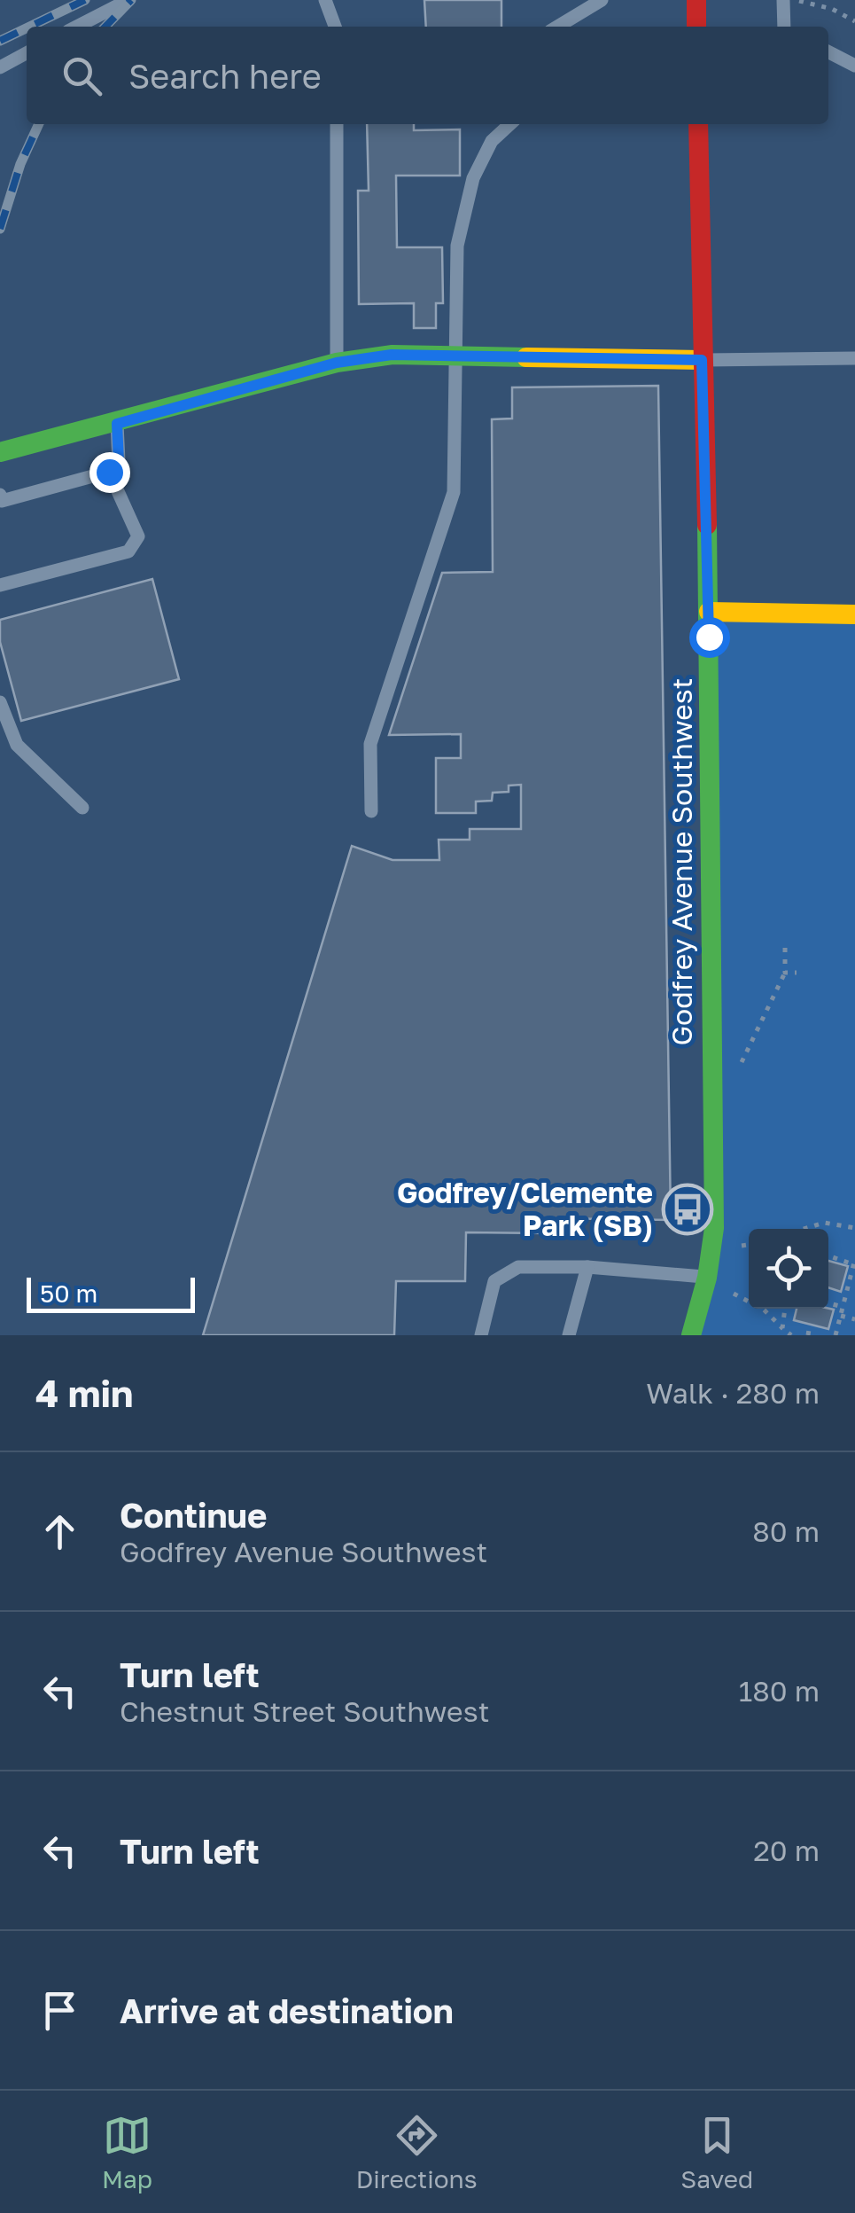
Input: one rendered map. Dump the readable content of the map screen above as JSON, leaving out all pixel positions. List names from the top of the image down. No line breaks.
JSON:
{"streets":{"main road":["Godfrey Avenue Southwest"]},"places":{"bus stop":["Godfrey/Clemente Park (SB)"]},"scale_bar":"50 m","page":{"search":"Search here","scale":"50 m","heading":["4 min","Walk · 280 m"],"list":[["Continue","Godfrey Avenue Southwest","80 m"],["Turn left","Chestnut Street Southwest","180 m"],["Turn left","20 m"],"Arrive at destination"],"nav":["Map","Directions","Saved"]}}
